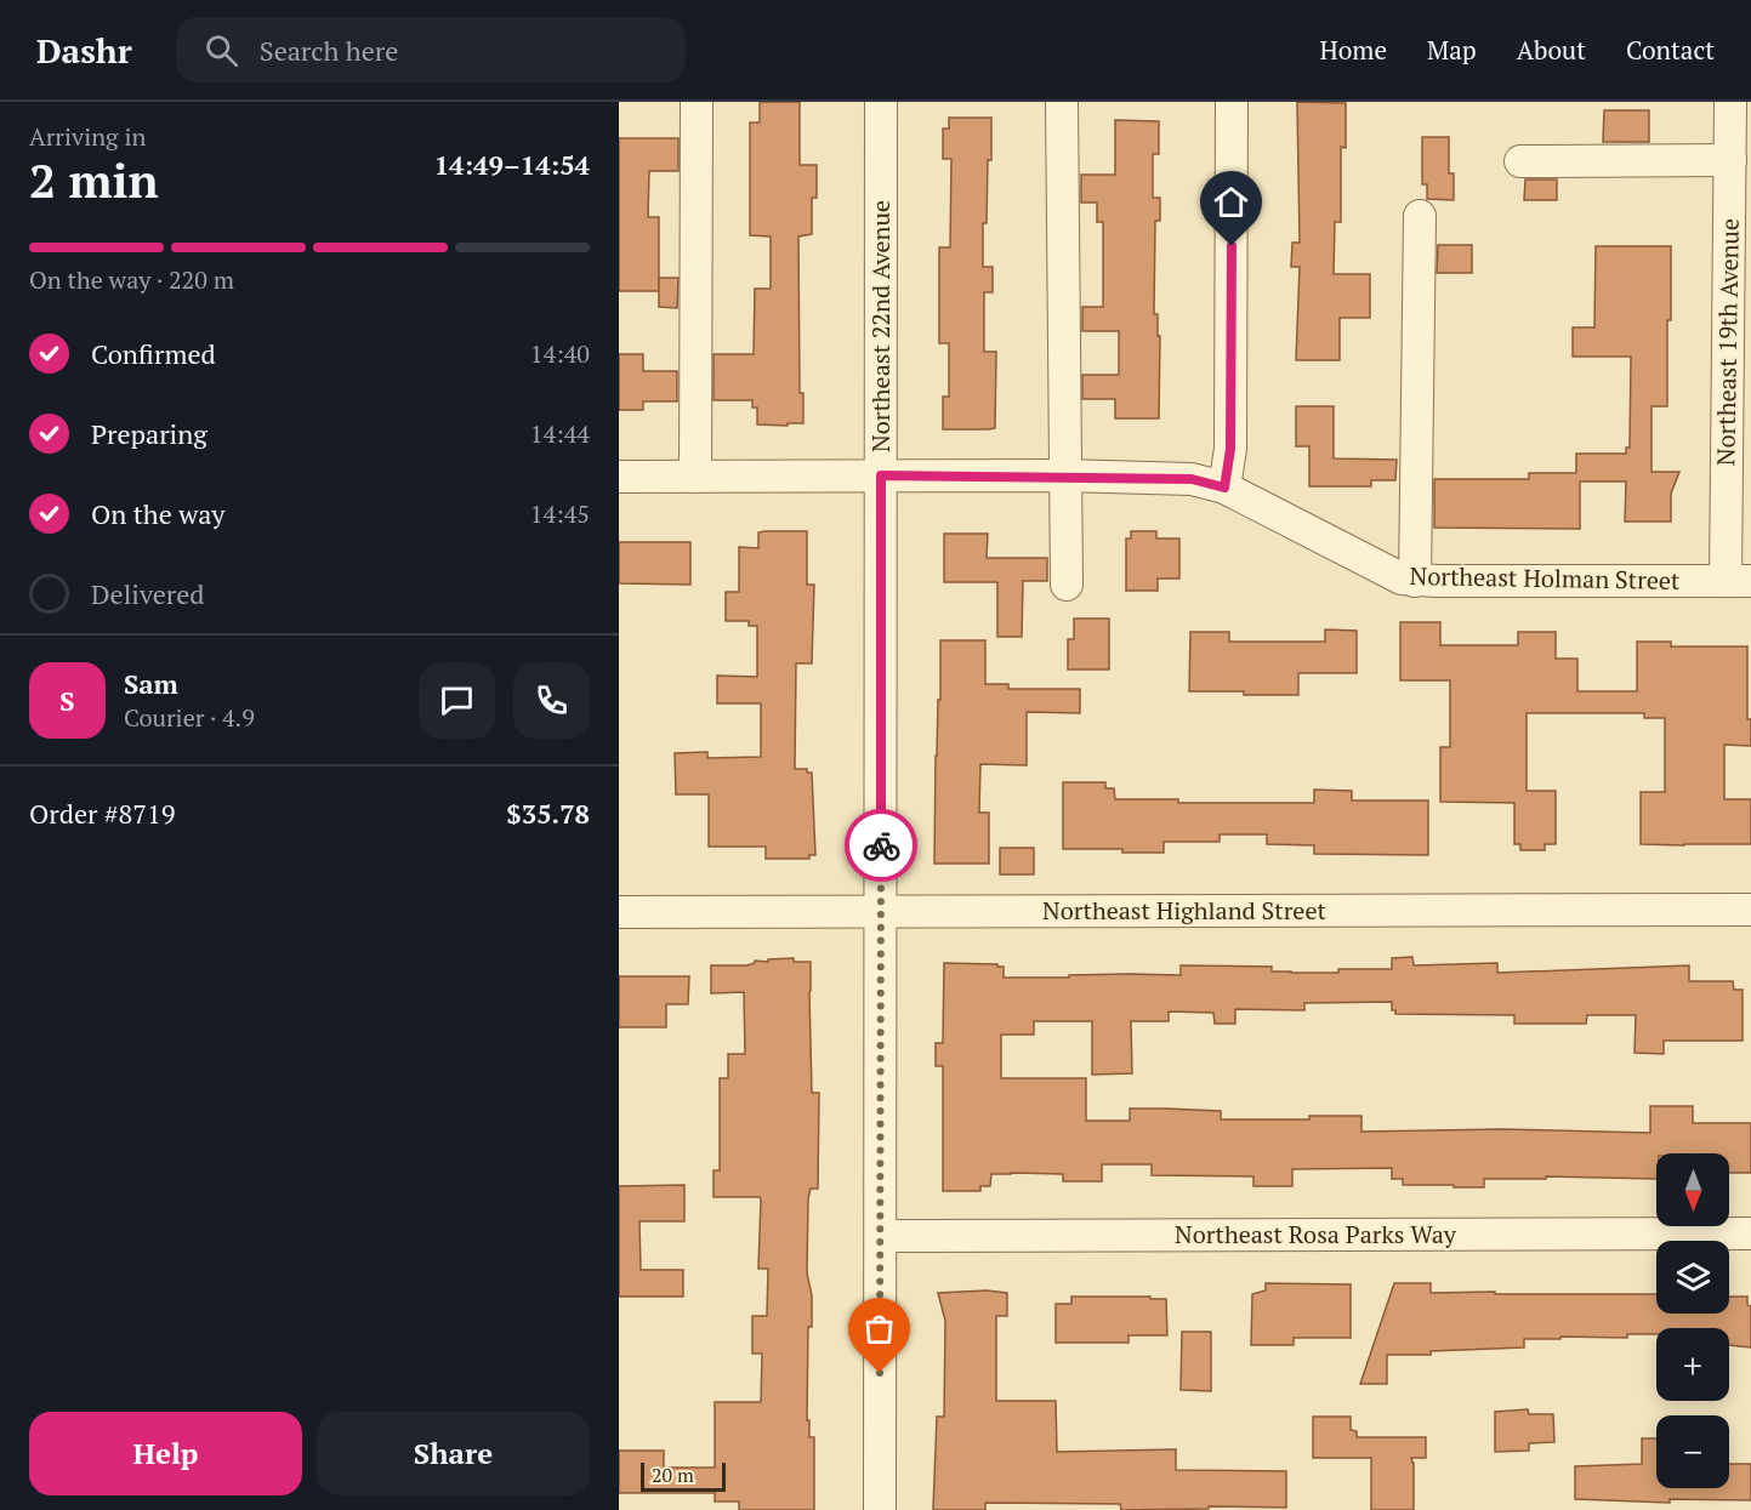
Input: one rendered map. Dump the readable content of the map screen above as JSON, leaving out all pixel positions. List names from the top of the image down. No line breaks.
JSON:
{"streets":{"street":["Northeast 22nd Avenue","Northeast 19th Avenue","Northeast Holman Street","Northeast Highland Street","Northeast Rosa Parks Way"]},"crossings":[["Northeast 22nd Avenue","Northeast Holman Street"],["Northeast 22nd Avenue","Northeast Highland Street"],["Northeast 22nd Avenue","Northeast Rosa Parks Way"],["Northeast 19th Avenue","Northeast Holman Street"]],"scale_bar":"20 m","north":"bottom","page":{"header":"Dashr","search":"Search here","nav":["Home","Map","About","Contact"],"heading":["2 min","Arriving in","14:49–14:54"],"panel":["Sam","Courier · 4.9","Order #8719","$35.78"],"bar":"On the way · 220 m","list":[["Confirmed","14:40"],["Preparing","14:44"],["On the way","14:45"],"Delivered"],"round":"S","map_buttons":["+","−"],"buttons":["Help","Share"],"scale":"20 m"}}
